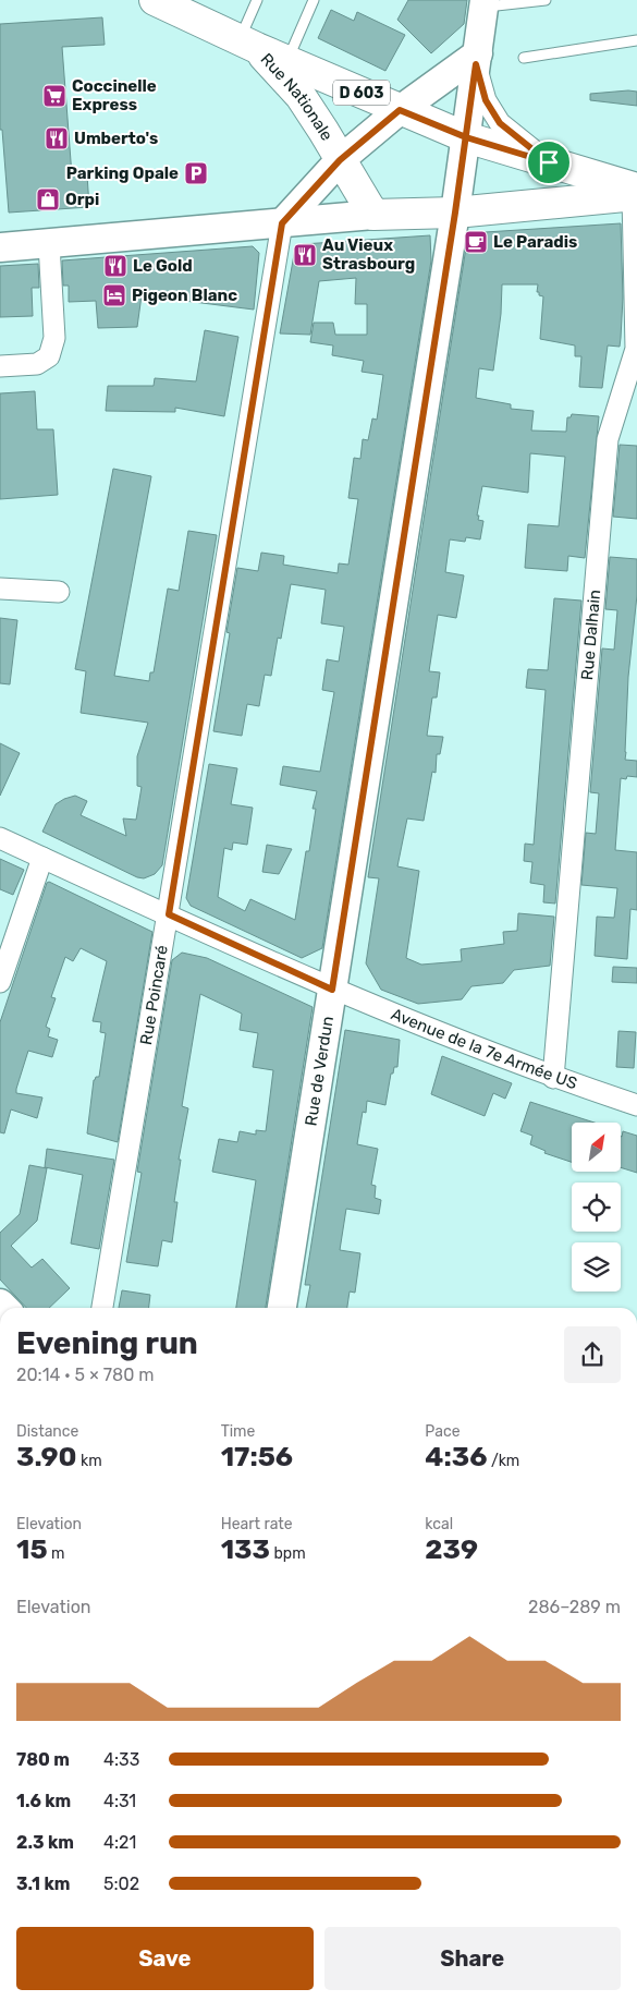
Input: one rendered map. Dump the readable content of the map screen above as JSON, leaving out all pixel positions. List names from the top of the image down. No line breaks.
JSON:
{"streets":{"main road":["D 603","Rue Nationale","Rue de Verdun"],"street":["Rue Dalhain","Rue Poincaré","Avenue de la 7e Armée US"]},"crossings":[["D 603","Rue Nationale"],["Rue Nationale","Rue Dalhain"],["Rue Nationale","Rue de Verdun"],["Rue Dalhain","Avenue de la 7e Armée US"],["Rue Poincaré","Avenue de la 7e Armée US"],["Avenue de la 7e Armée US","Rue de Verdun"]],"places":{"supermarket":["Coccinelle Express"],"restaurant":["Umberto's","Au Vieux Strasbourg","Le Gold"],"parking":["Parking Opale"],"shop":["Orpi"],"cafe":["Le Paradis"],"hotel":["Pigeon Blanc"]},"north":"top right","page":{"heading":["Evening run","20:14 · 5 × 780 m"],"stats":[["Distance","3.90 km"],["Time","17:56"],["Pace","4:36 /km"],["Elevation","15 m"],["Heart rate","133 bpm"],["kcal","239"]],"chart":["Elevation","286–289 m"],"list":[{"name":"780 m","note":"4:33"},{"name":"1.6 km","note":"4:31"},{"name":"2.3 km","note":"4:21"},{"name":"3.1 km","note":"5:02"}],"buttons":["Save","Share"]}}
